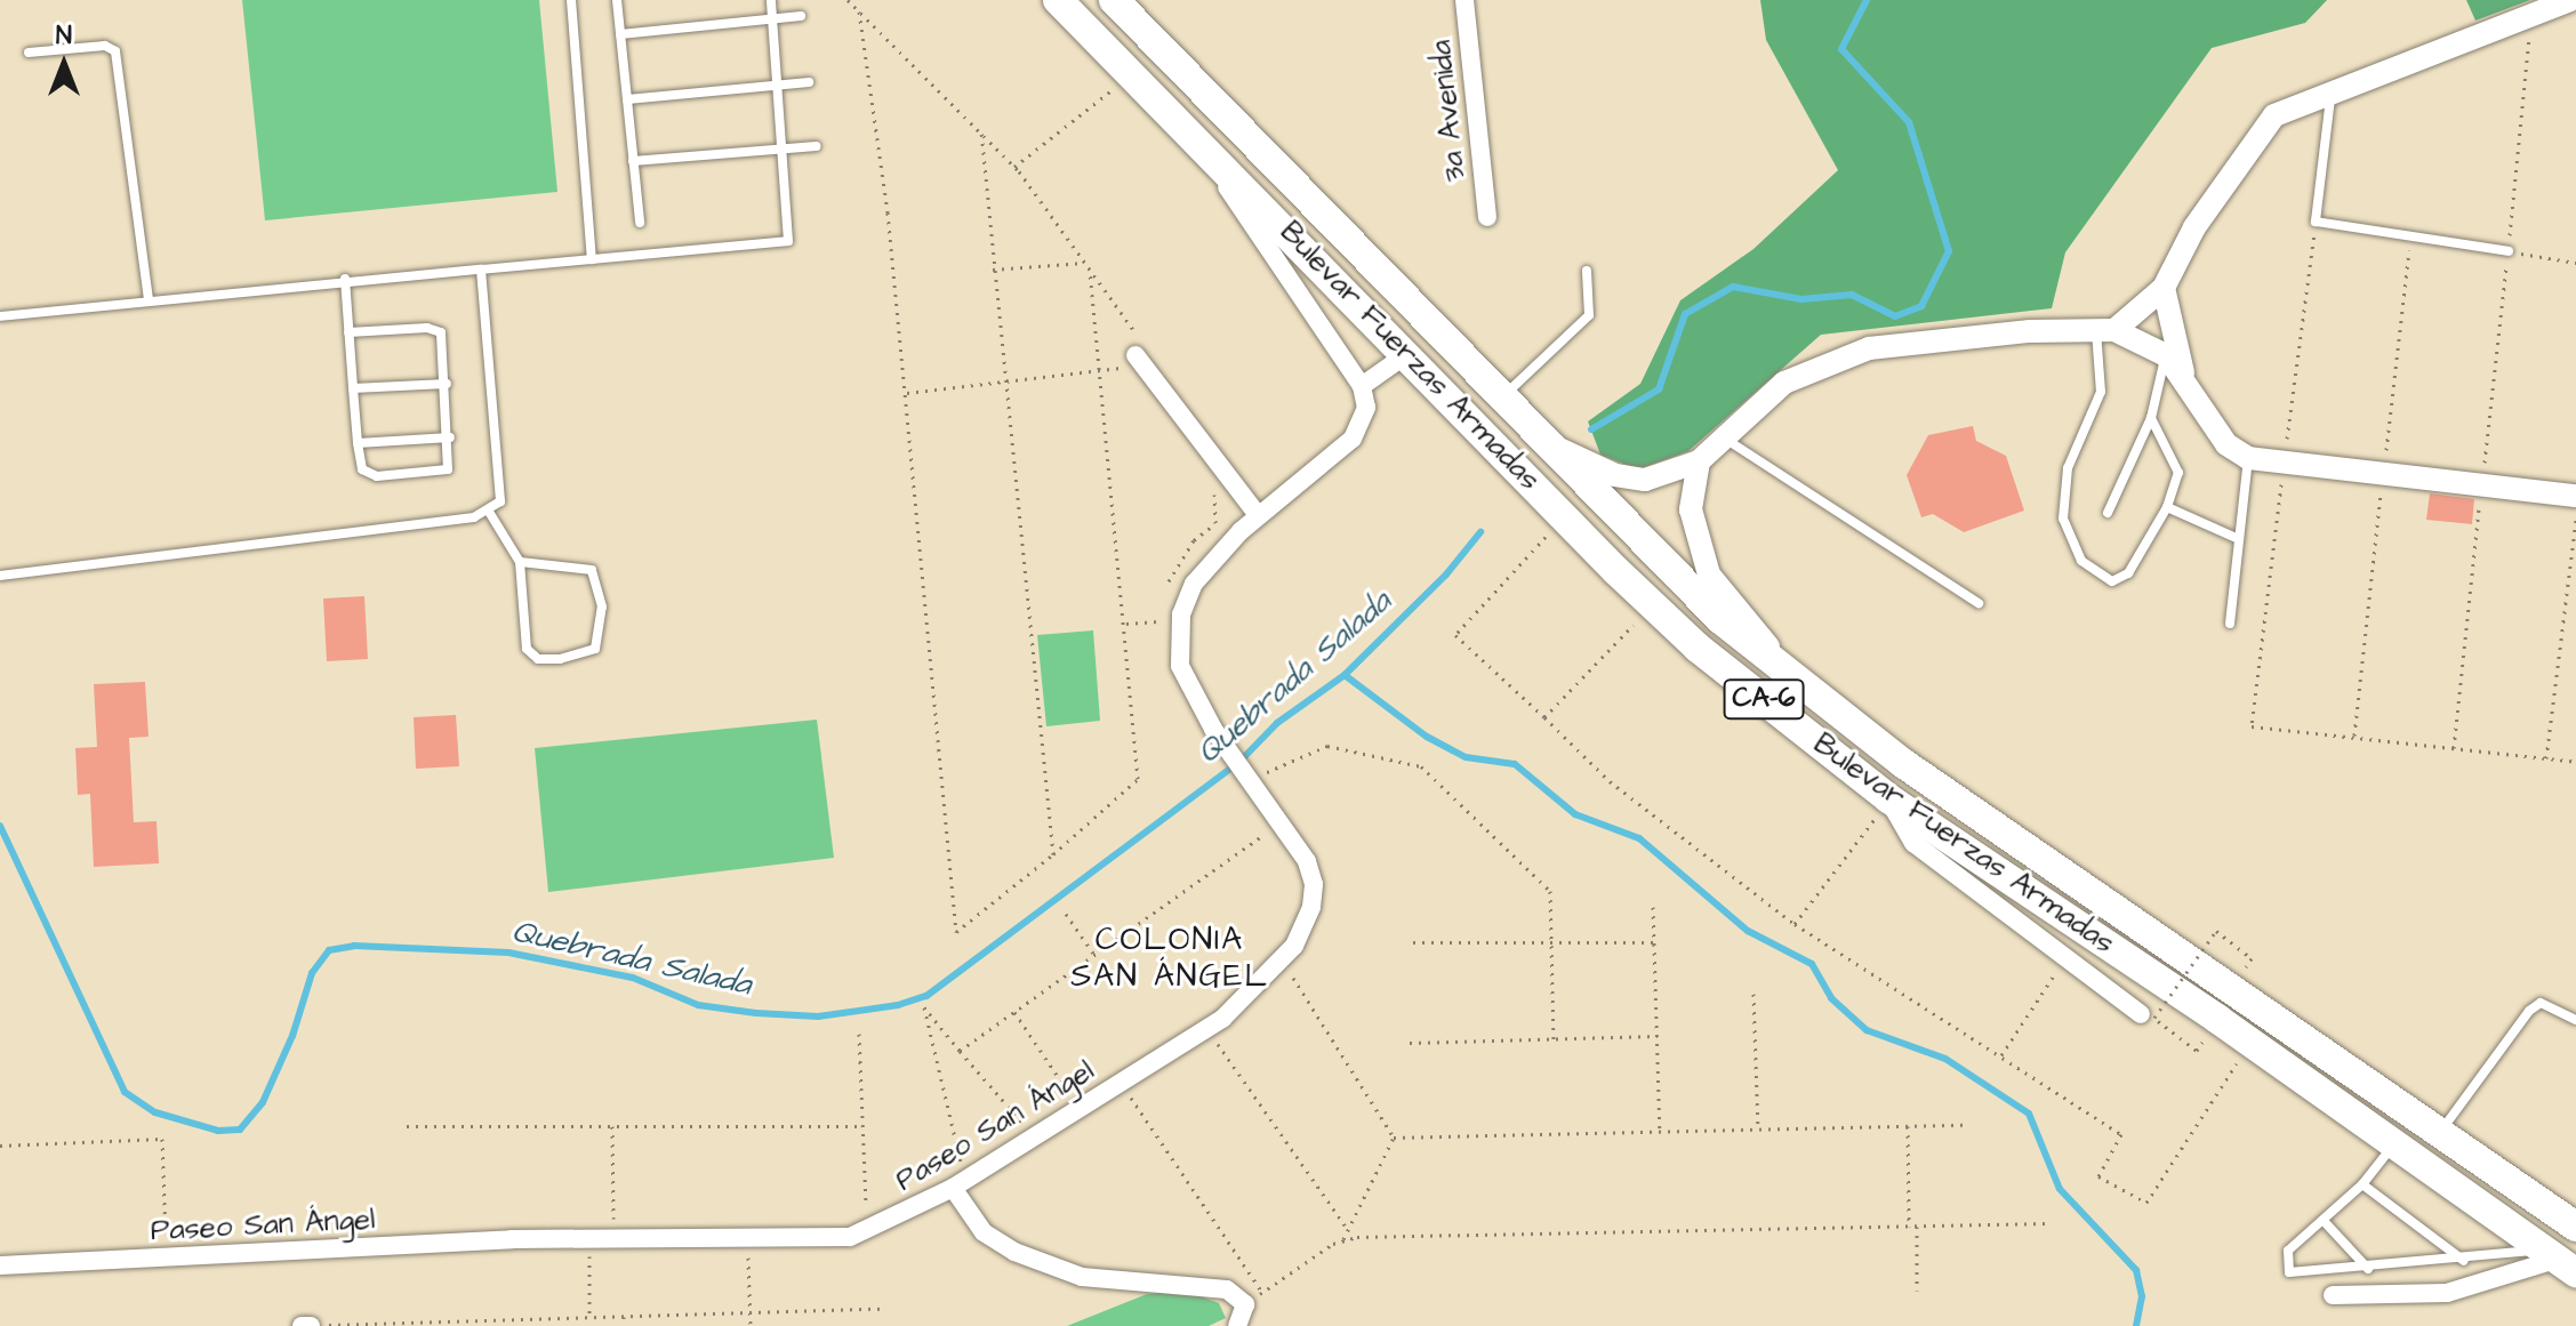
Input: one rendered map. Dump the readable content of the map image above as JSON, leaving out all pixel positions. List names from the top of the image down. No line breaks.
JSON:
{"streets":{"highway":["Bulevar Fuerzas Armadas","CA-6"],"street":["3a Avenida","Paseo San Ángel"]},"districts":["COLONIA SAN ÁNGEL"],"water":["Quebrada Salada"],"north":"top"}
